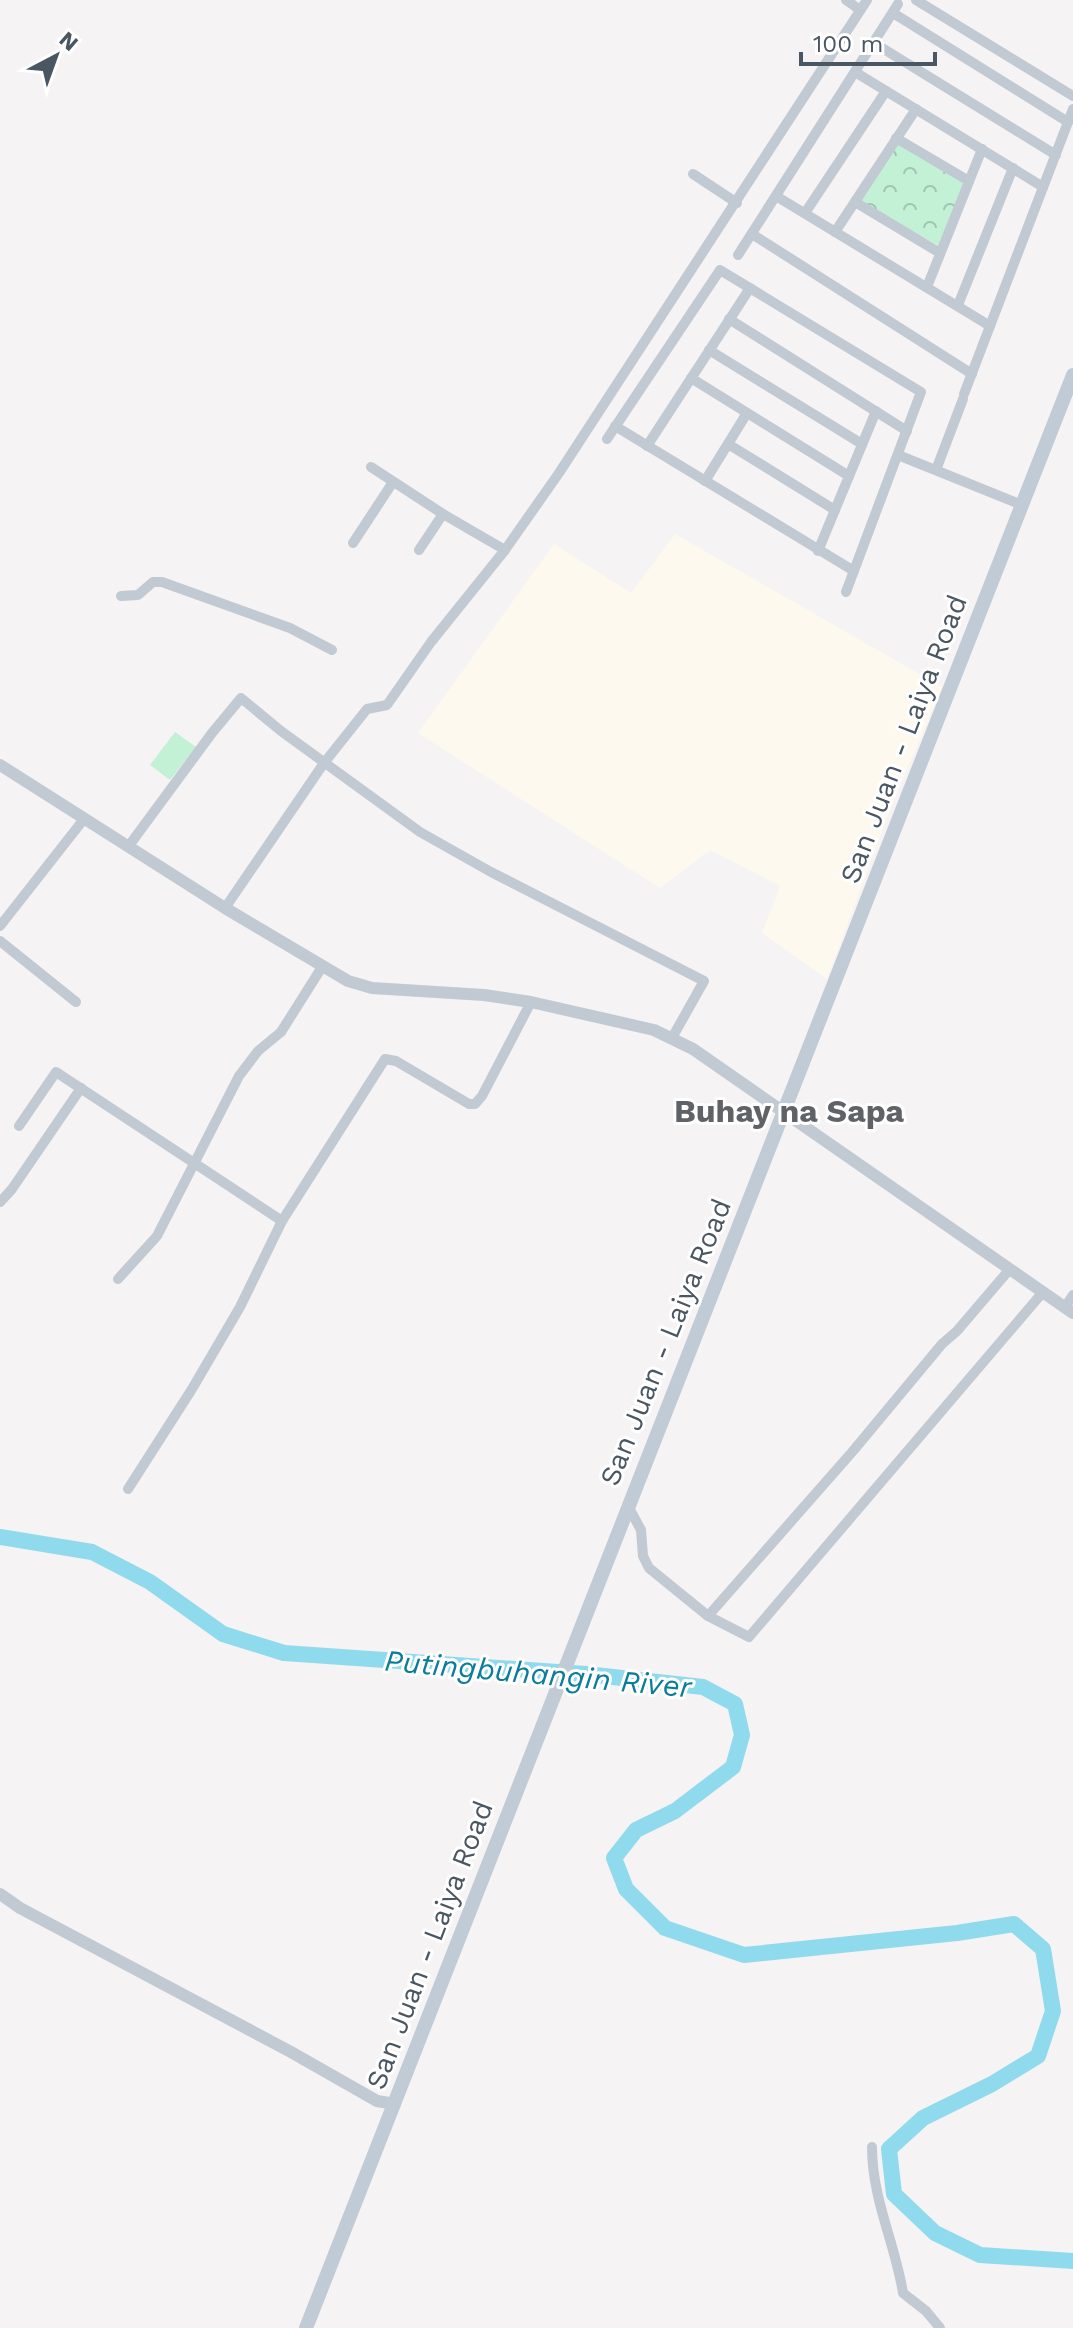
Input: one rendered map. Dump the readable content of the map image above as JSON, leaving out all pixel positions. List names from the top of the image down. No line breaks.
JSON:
{"streets":{"main road":["San Juan - Laiya Road"]},"districts":["Buhay na Sapa"],"water":["Putingbuhangin River"],"scale_bar":"100 m","north":"top right"}
